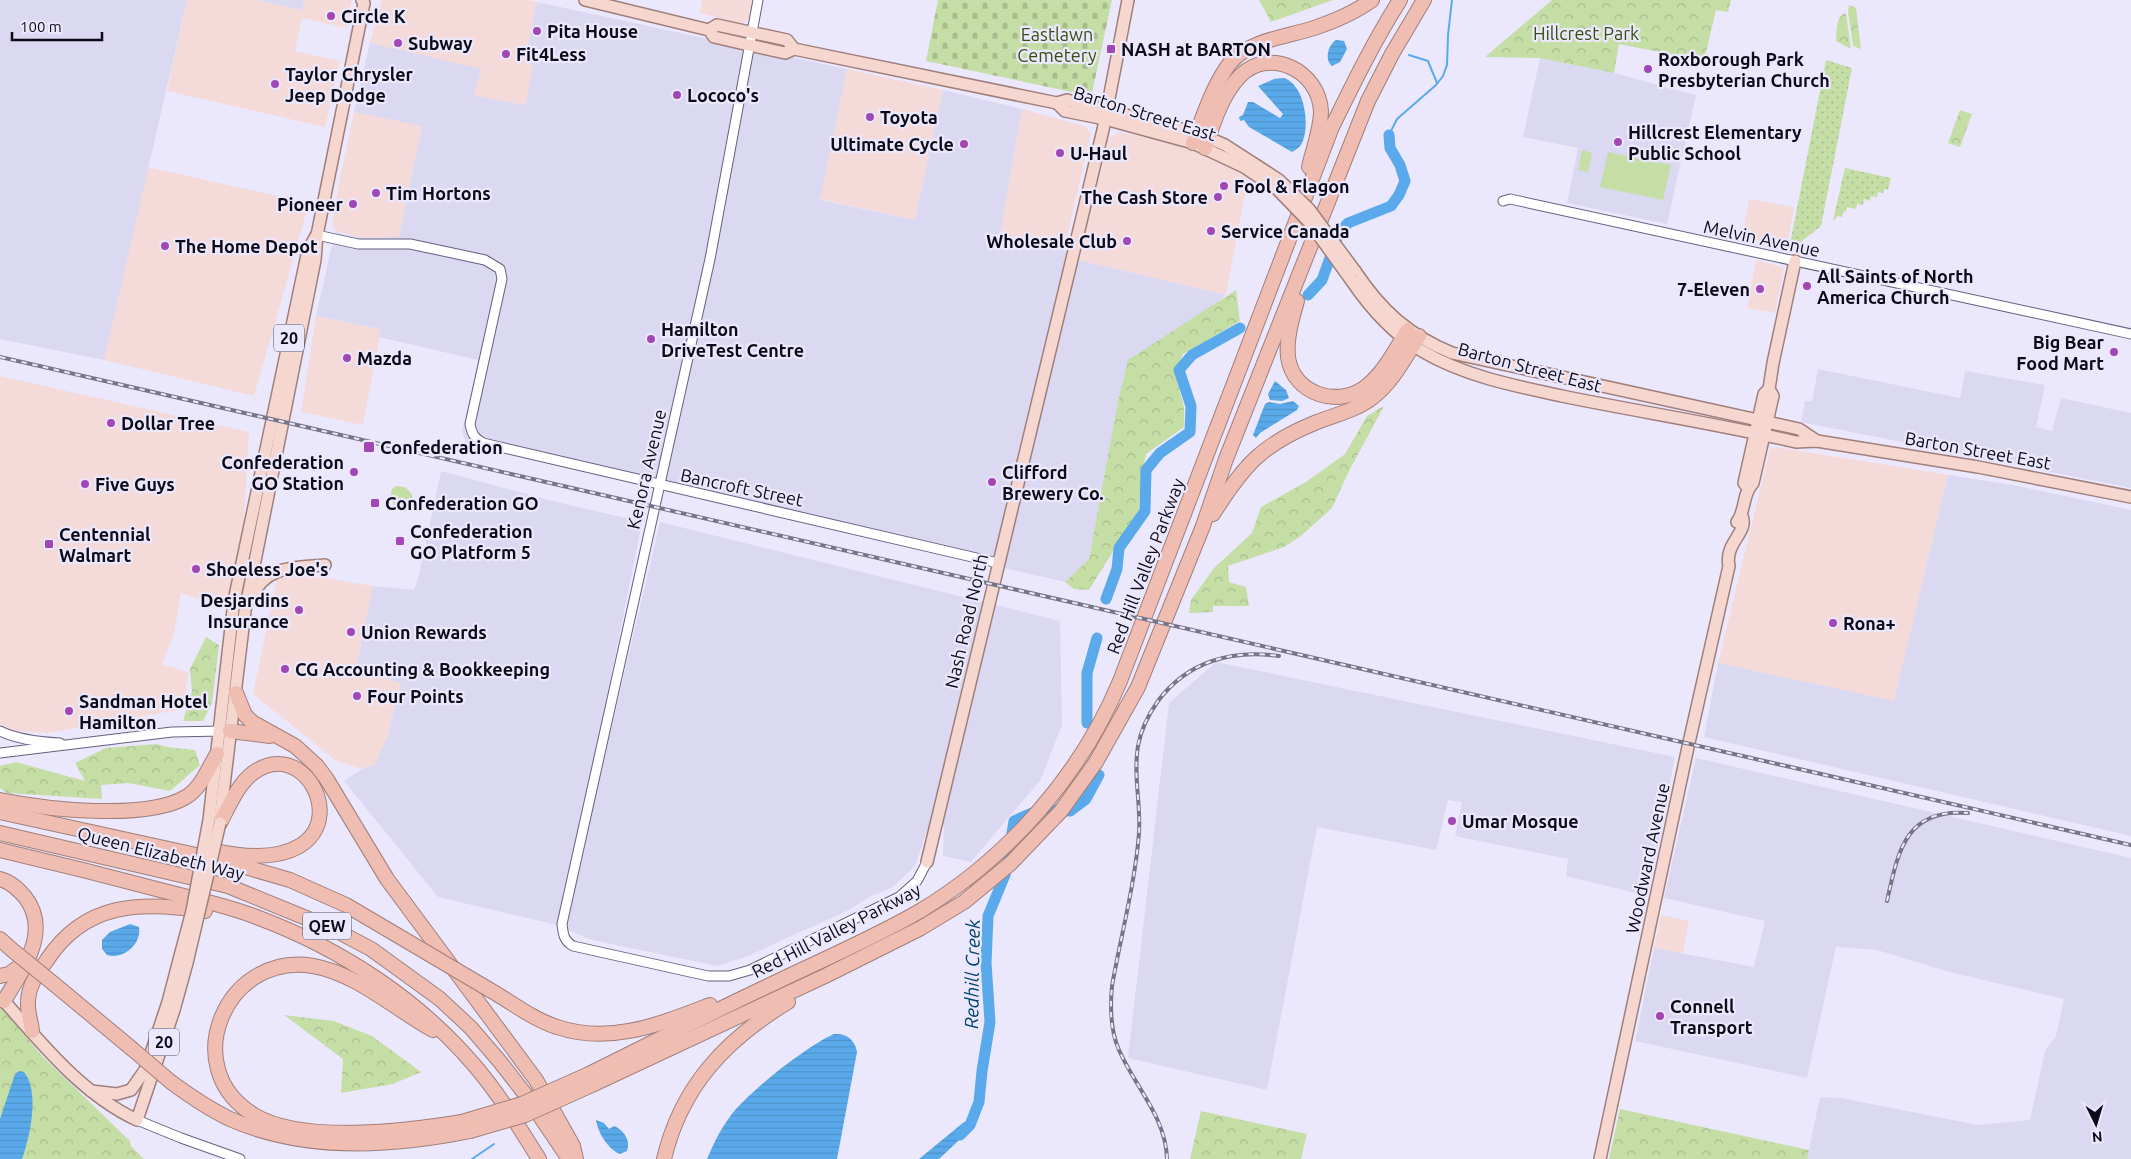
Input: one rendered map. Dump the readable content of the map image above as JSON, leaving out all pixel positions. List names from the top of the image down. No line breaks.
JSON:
{"streets":{"highway":["Red Hill Valley Parkway","Queen Elizabeth Way","QEW"],"main road":["Barton Street East","20","Nash Road North","Woodward Avenue"],"street":["Melvin Avenue","Kenora Avenue","Bancroft Street"]},"crossings":[["Barton Street East","Kenora Avenue"],["Barton Street East","Nash Road North"],["Barton Street East","Woodward Avenue"],["Melvin Avenue","Woodward Avenue"],["20","Bancroft Street"],["Kenora Avenue","Bancroft Street"],["Kenora Avenue","Nash Road North"],["Bancroft Street","Nash Road North"]],"water":["Redhill Creek"],"parks":["Hillcrest Park","Eastlawn Cemetery"],"places":{"other":["Circle K","Pita House","Subway","Fit4Less","Roxborough Park Presbyterian Church","Taylor Chrysler Jeep Dodge","Lococo's","Toyota","Hillcrest Elementary Public School","Ultimate Cycle","U-Haul","Fool & Flagon","Tim Hortons","The Cash Store","Pioneer","Service Canada","Wholesale Club","The Home Depot","All Saints of North America Church","7-Eleven","Hamilton DriveTest Centre","Big Bear Food Mart","Mazda","Dollar Tree","Confederation GO Station","Clifford Brewery Co.","Five Guys","Shoeless Joe's","Desjardins Insurance","Rona+","Union Rewards","CG Accounting & Bookkeeping","Four Points","Sandman Hotel Hamilton","Umar Mosque","Connell Transport"],"transit":["NASH at BARTON","Confederation","Confederation GO","Confederation GO Platform 5","Centennial Walmart"]},"scale_bar":"100 m","north":"bottom"}
